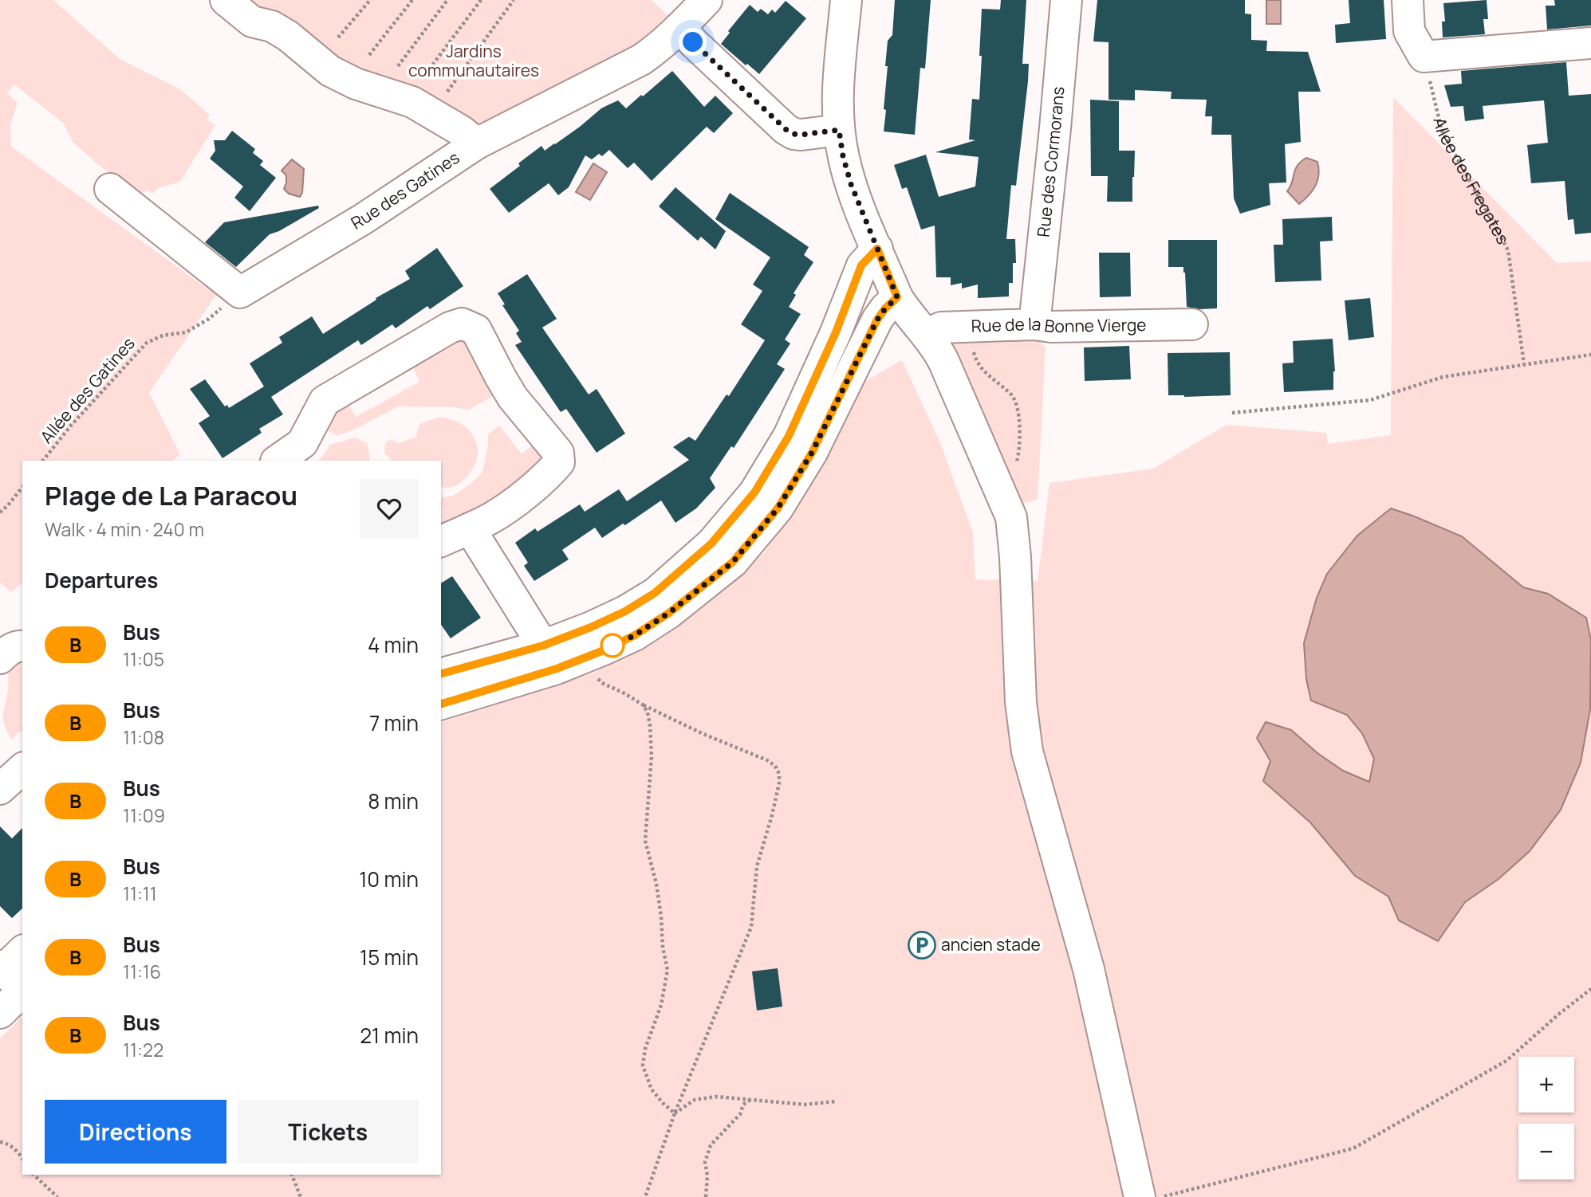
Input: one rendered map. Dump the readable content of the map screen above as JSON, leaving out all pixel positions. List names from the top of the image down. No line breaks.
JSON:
{"streets":{"street":["Rue des Cormorans","Rue des Gatines","Rue de la Bonne Vierge"],"path":["Allée des Fregates","Allée des Gatines"]},"crossings":[["Rue des Cormorans","Rue de la Bonne Vierge"],["Rue des Gatines","Allée des Gatines"]],"parks":["Jardins communautaires"],"places":{"parking":["ancien stade"]},"lines":["bus line B"],"page":{"heading":[["Plage de La Paracou","Walk · 4 min · 240 m"],"Departures"],"list":[{"mark":"B","name":"Bus","note":"11:05","value":"4 min"},{"mark":"B","name":"Bus","note":"11:08","value":"7 min"},{"mark":"B","name":"Bus","note":"11:09","value":"8 min"},{"mark":"B","name":"Bus","note":"11:11","value":"10 min"},{"mark":"B","name":"Bus","note":"11:16","value":"15 min"},{"mark":"B","name":"Bus","note":"11:22","value":"21 min"}],"map_buttons":["+","−"],"buttons":["Directions","Tickets"]}}
